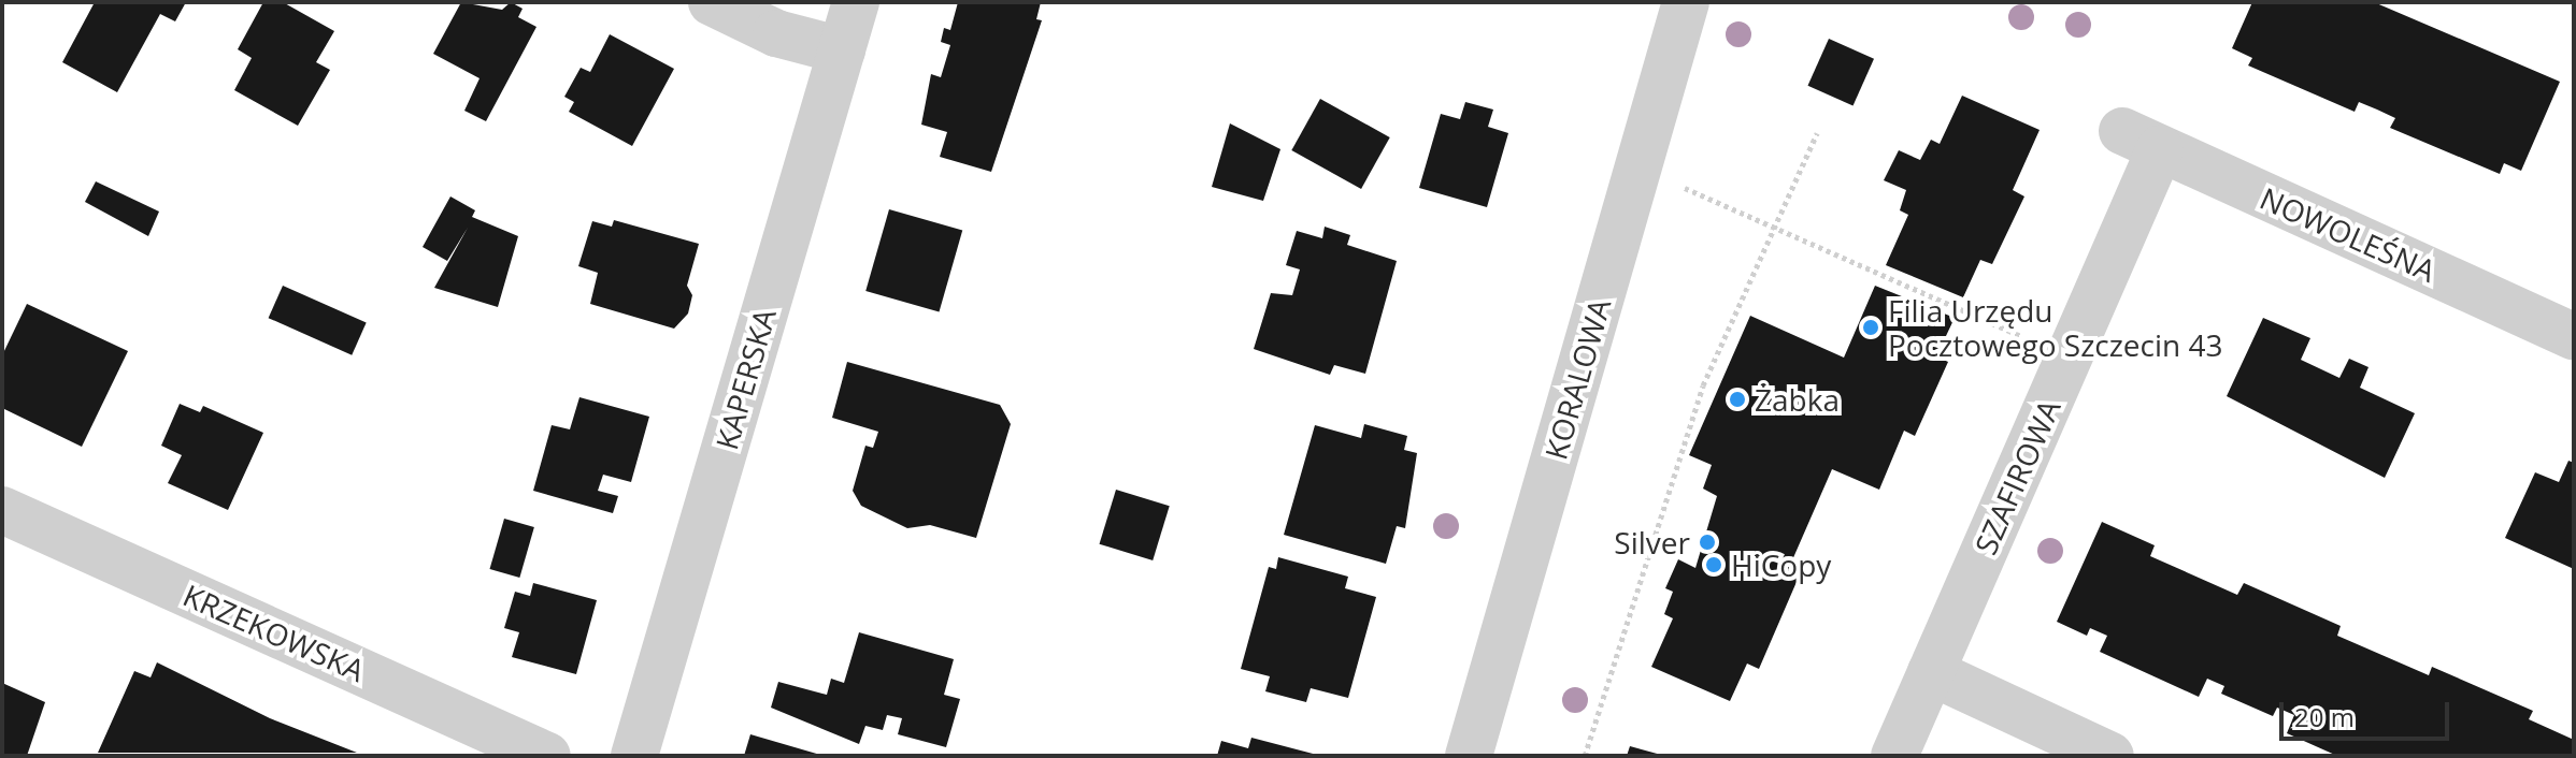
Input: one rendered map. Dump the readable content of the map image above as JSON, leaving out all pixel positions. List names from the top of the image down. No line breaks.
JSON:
{"streets":{"street":["NOWOLEŚNA","KAPERSKA","KORALOWA","SZAFIROWA","KRZEKOWSKA"]},"crossings":[["NOWOLEŚNA","SZAFIROWA"]],"places":["Filia Urzędu Pocztowego Szczecin 43","Żabka","Silver","HiCopy"],"scale_bar":"20 m"}
